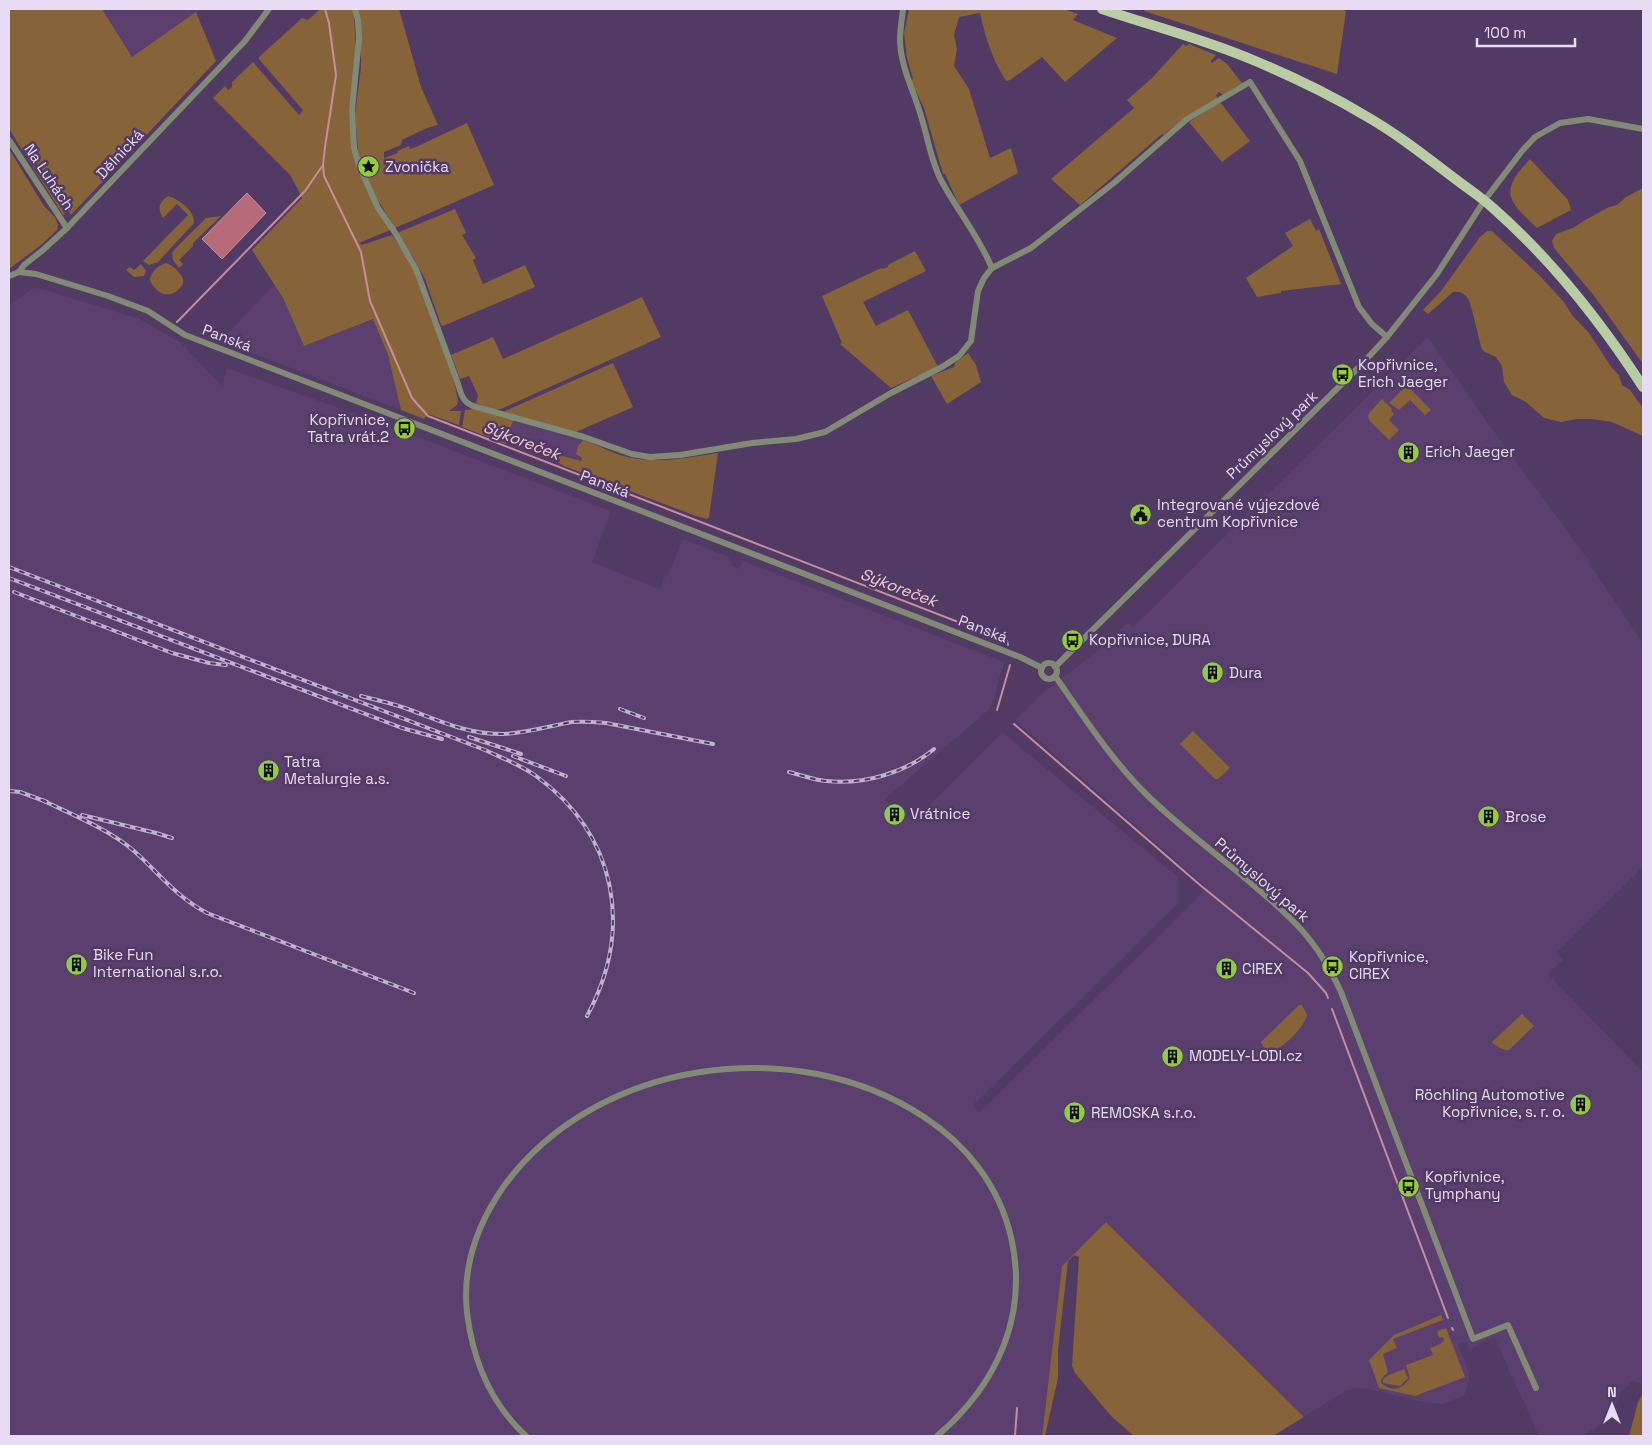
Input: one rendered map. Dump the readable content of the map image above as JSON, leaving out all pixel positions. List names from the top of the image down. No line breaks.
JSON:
{"streets":{"street":["Dělnická","Na Luhách","Panská","Průmyslový park"]},"crossings":[["Dělnická","Na Luhách"],["Dělnická","Panská"],["Panská","Průmyslový park"]],"water":["Sýkoreček"],"places":{"place":["Zvonička"],"bus stop":["Kopřivnice, Erich Jaeger","Kopřivnice, Tatra vrát.2","Kopřivnice, DURA","Kopřivnice, CIREX","Kopřivnice, Tymphany"],"building":["Erich Jaeger","Dura","Tatra Metalurgie a.s.","Vrátnice","Brose","Bike Fun International s.r.o.","CIREX","MODELY-LODI.cz","Röchling Automotive Kopřivnice, s. r. o.","REMOSKA s.r.o."],"public building":["Integrované výjezdové centrum Kopřivnice"]},"scale_bar":"100 m","north":"top"}
